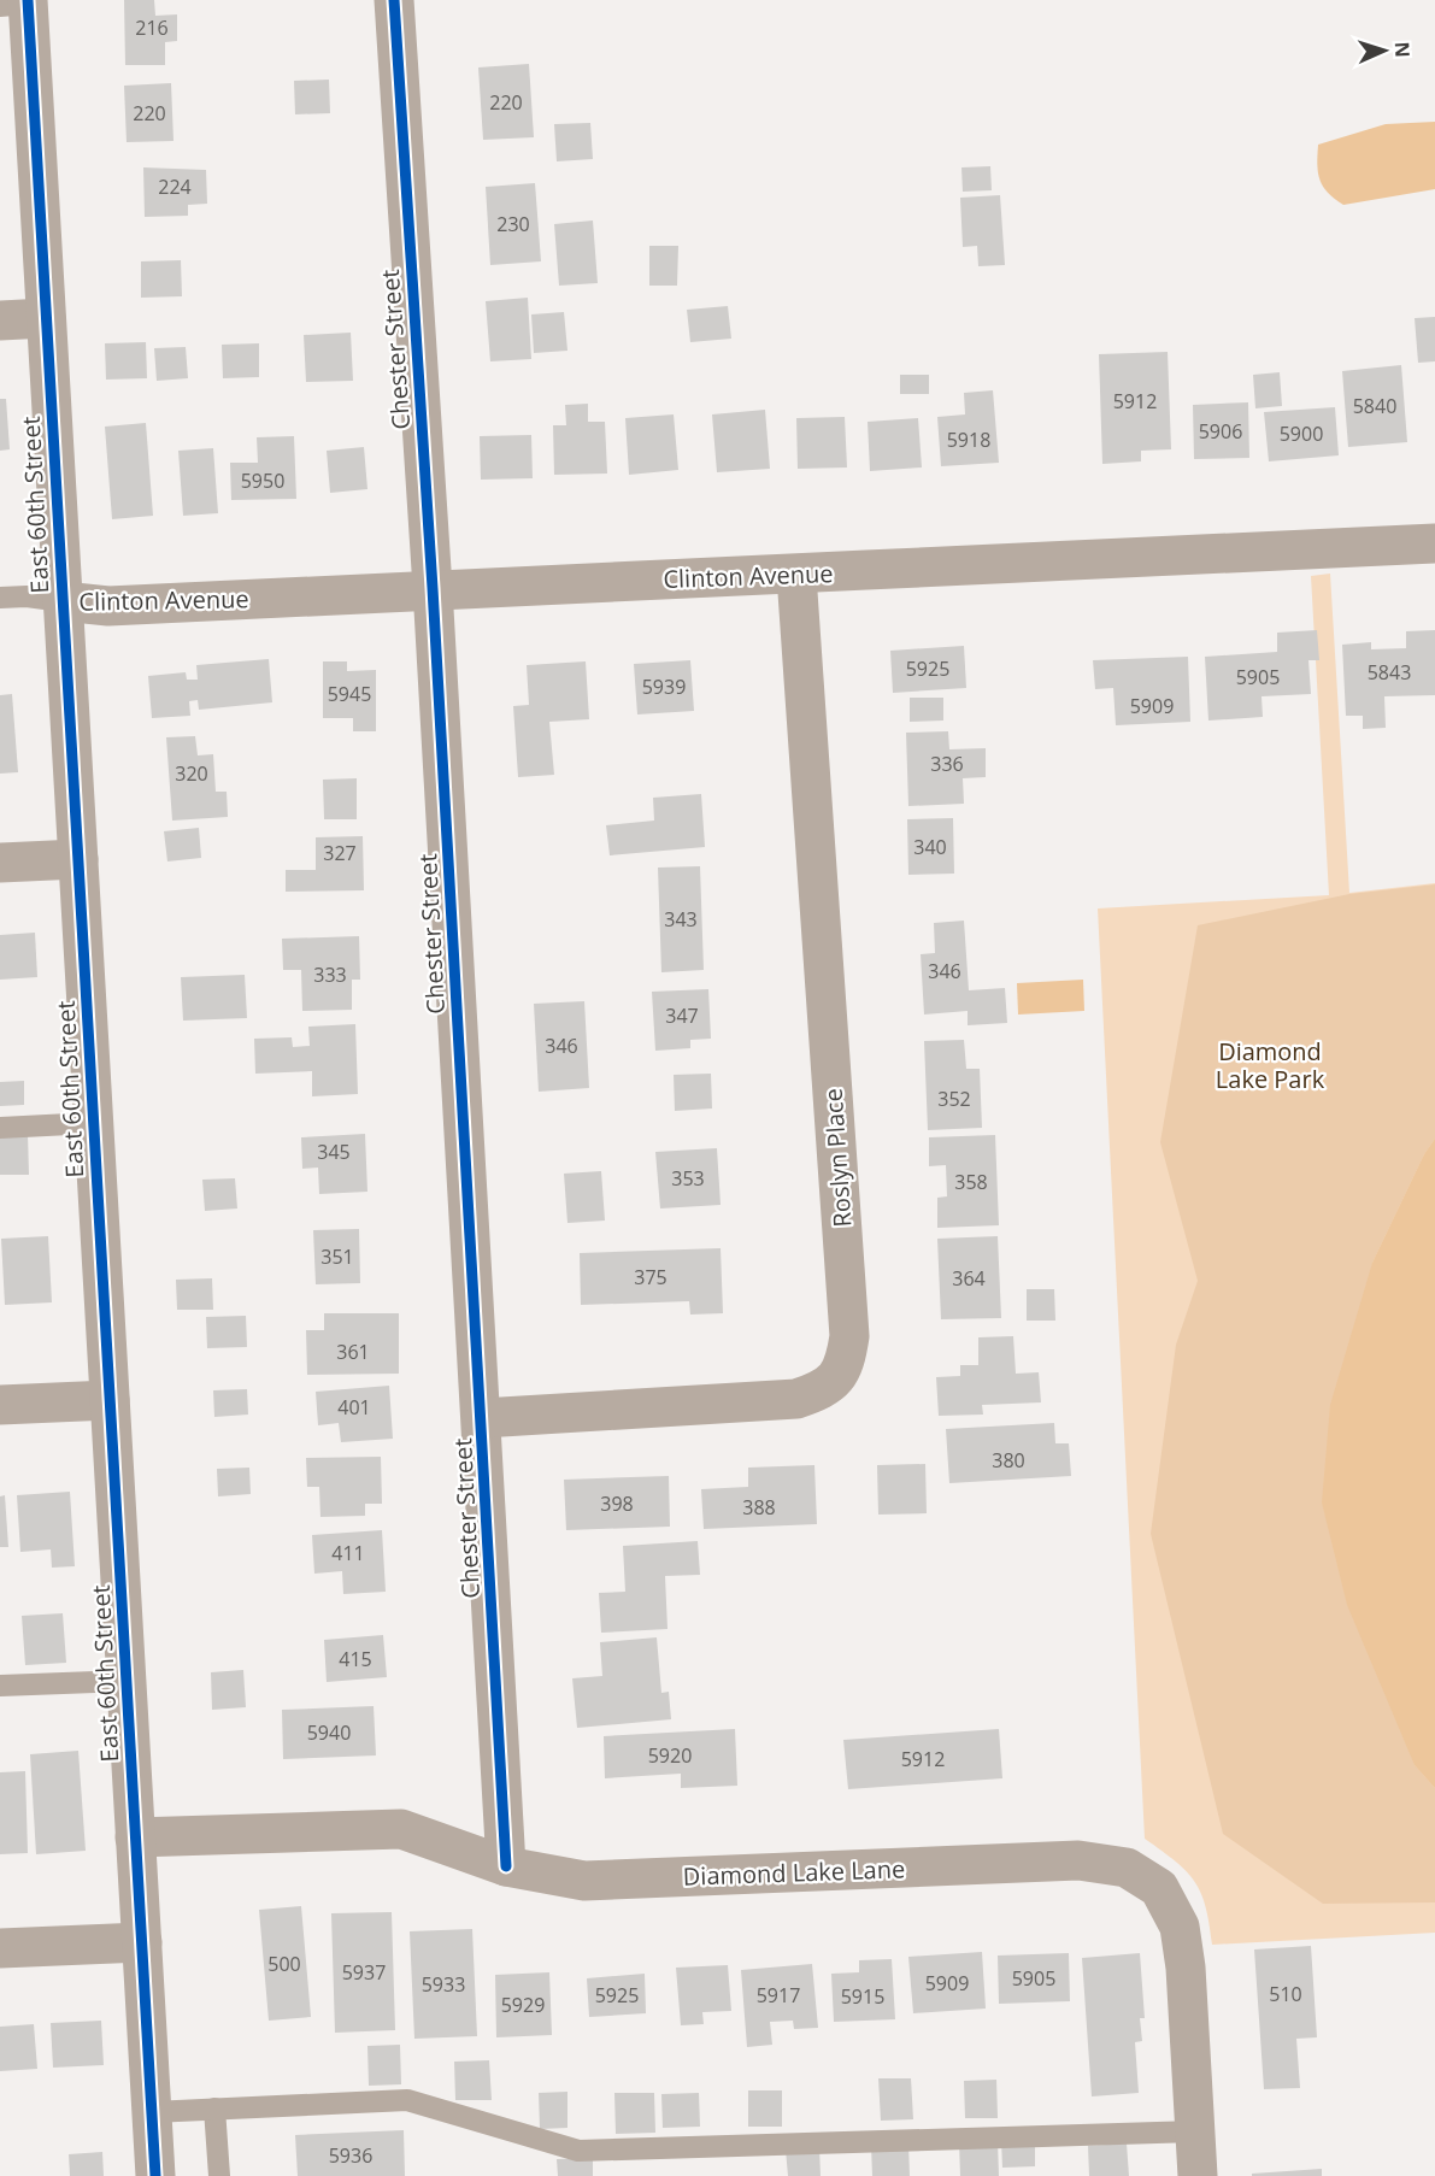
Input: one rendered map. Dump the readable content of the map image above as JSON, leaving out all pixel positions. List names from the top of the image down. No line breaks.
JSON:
{"streets":{"street":["Chester Street","East 60th Street","Clinton Avenue","Roslyn Place","Diamond Lake Lane"]},"crossings":[["Chester Street","Clinton Avenue"],["Chester Street","Roslyn Place"],["Chester Street","Diamond Lake Lane"],["East 60th Street","Clinton Avenue"],["East 60th Street","Diamond Lake Lane"],["Clinton Avenue","Roslyn Place"]],"parks":["Diamond Lake Park"],"house_numbers":["216","220","220","224","230","5912","5840","5906","5900","5918","5950","5925","5843","5905","5939","5945","5909","336","320","340","327","343","346","333","347","346","352","345","353","358","351","375","364","361","401","380","398","388","411","415","5940","5920","5912","500","5937","5905","5909","5933","510","5925","5917","5915","5929","5936"],"north":"right"}
